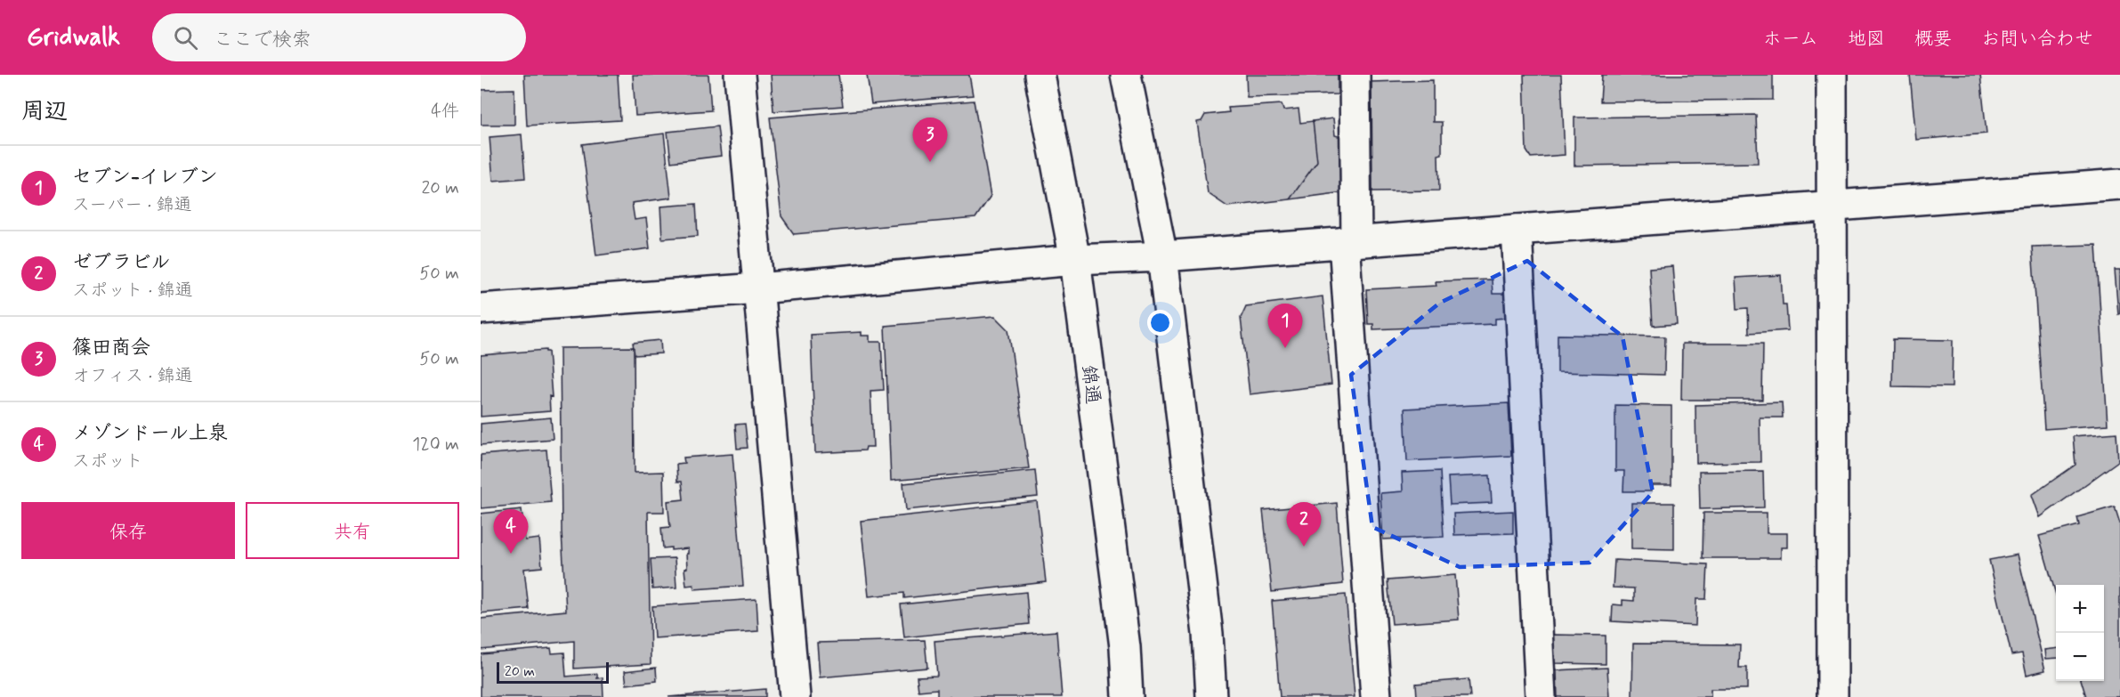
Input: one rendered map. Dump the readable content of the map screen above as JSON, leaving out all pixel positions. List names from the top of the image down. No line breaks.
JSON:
{"streets":{"street":["錦通"]},"scale_bar":"20 m","page":{"header":"Gridwalk","search":"ここで検索","nav":["ホーム","地図","概要","お問い合わせ"],"heading":["周辺","4件"],"pins":["3","1","2","4"],"list":[{"mark":"1","name":"セブン-イレブン","note":"スーパー · 錦通","value":"20 m"},{"mark":"2","name":"ゼブラビル","note":"スポット · 錦通","value":"50 m"},{"mark":"3","name":"篠田商会","note":"オフィス · 錦通","value":"50 m"},{"mark":"4","name":"メゾンドール上泉","note":"スポット","value":"120 m"}],"buttons":["保存","共有"],"map_buttons":["+","−"],"scale":"20 m"}}
